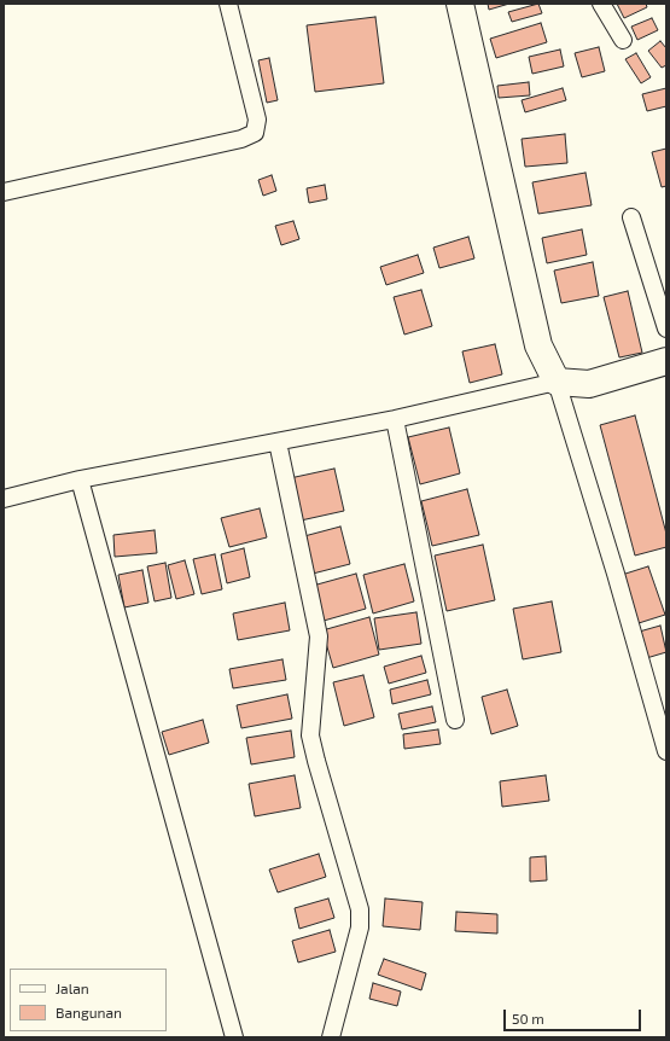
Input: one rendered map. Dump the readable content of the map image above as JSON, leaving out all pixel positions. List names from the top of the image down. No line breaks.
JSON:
{"legend":["Jalan","Bangunan"],"scale_bar":"50 m"}
